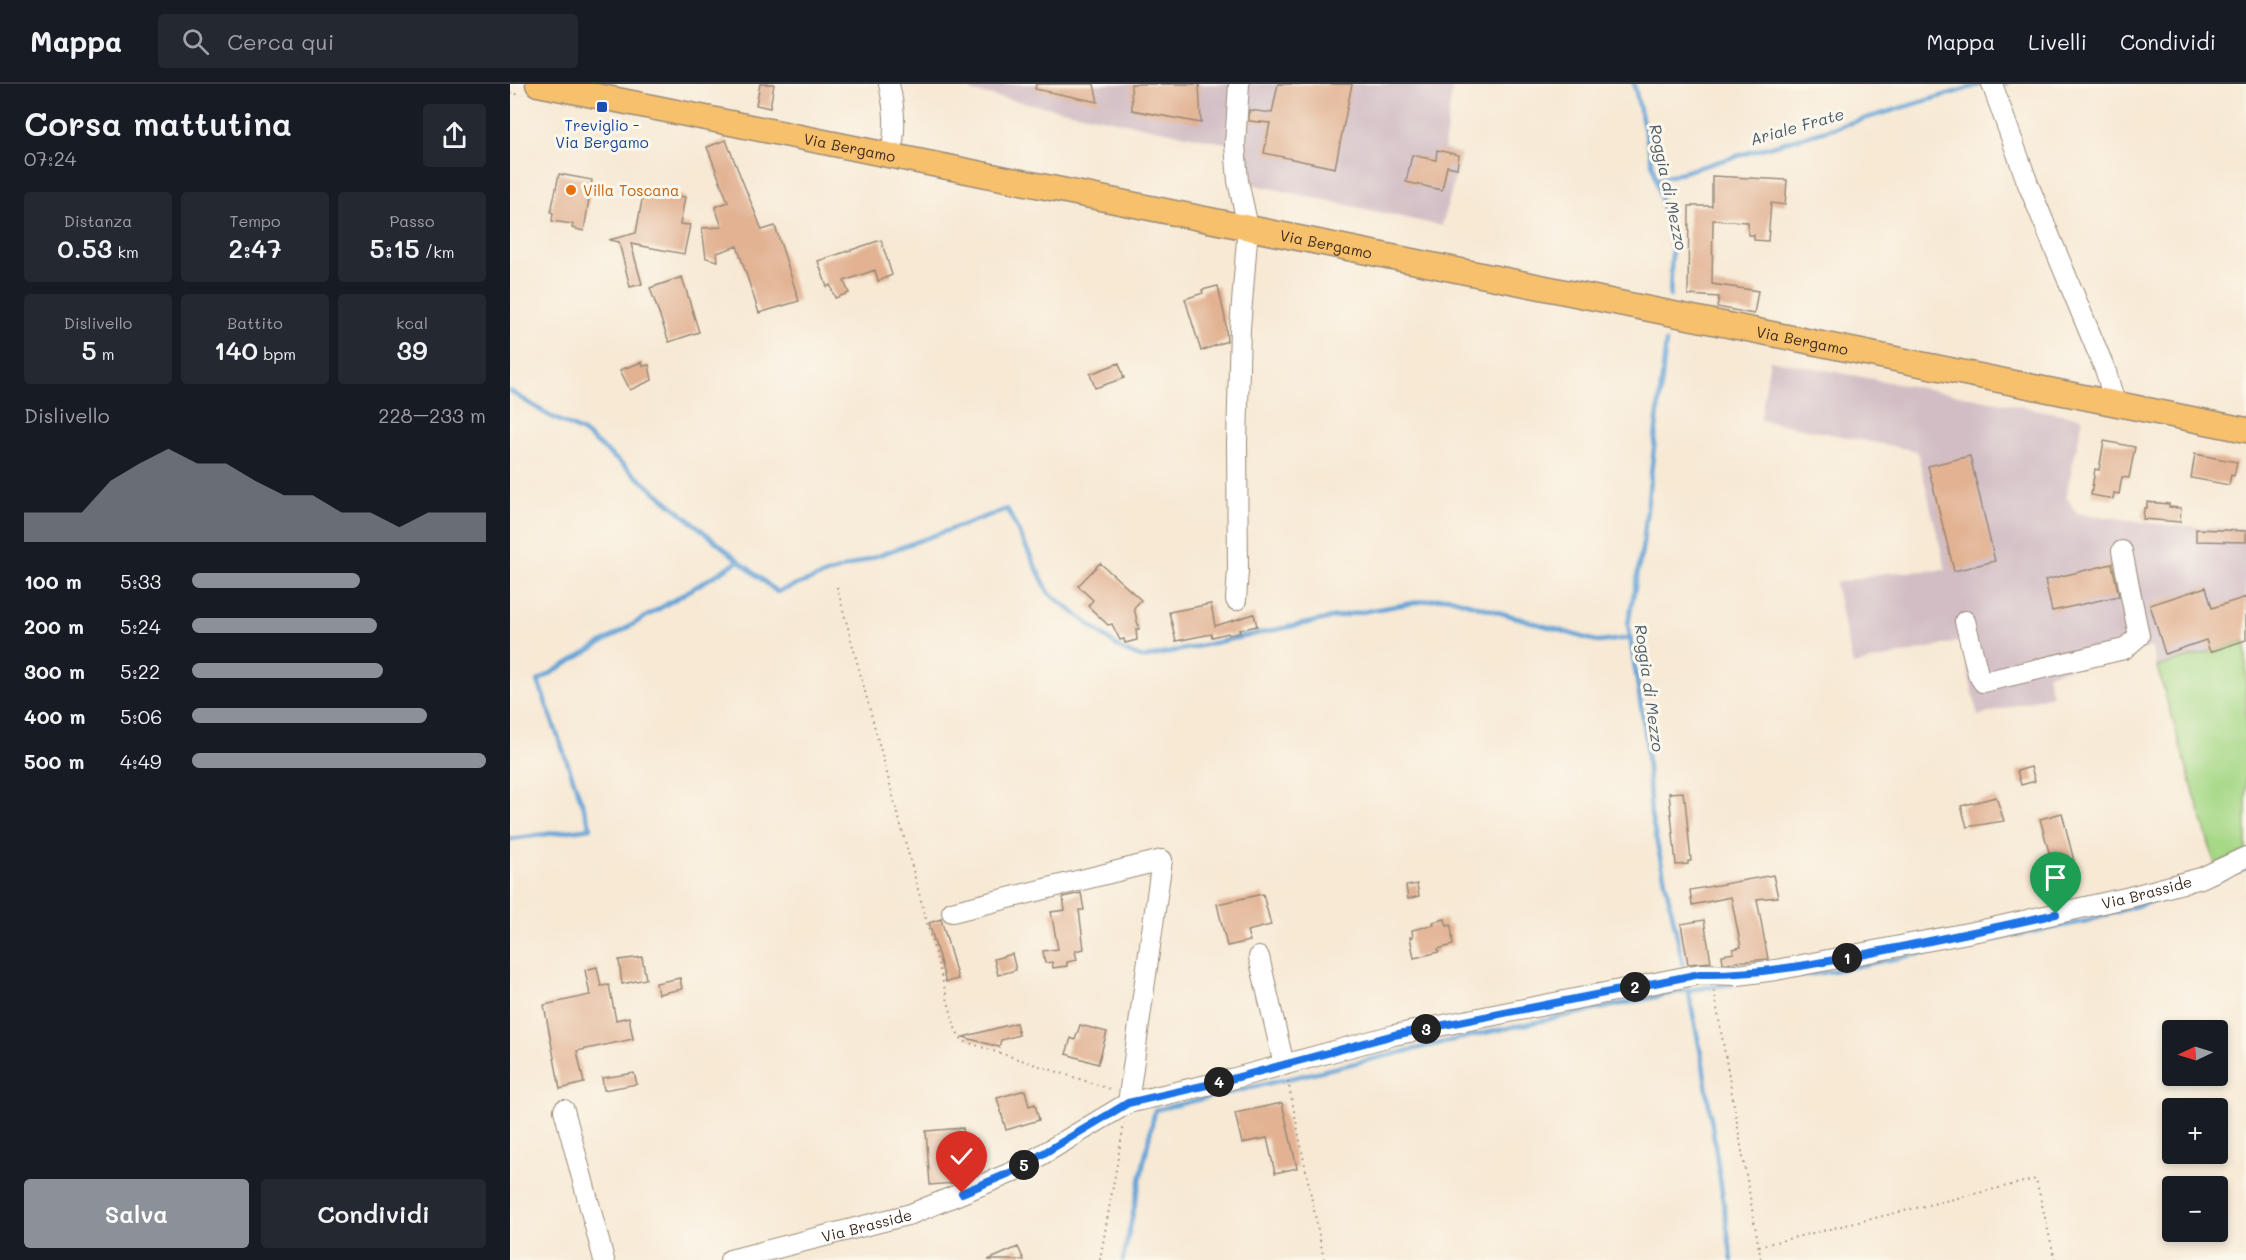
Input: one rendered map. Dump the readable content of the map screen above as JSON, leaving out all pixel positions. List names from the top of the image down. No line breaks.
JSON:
{"streets":{"main road":["Via Bergamo"],"street":["Via Brasside"]},"water":["Ariale Frate","Roggia di Mezzo"],"places":{"transit":["Treviglio - Via Bergamo"],"other":["Villa Toscana"]},"north":"left","page":{"header":"Mappa","search":"Cerca qui","nav":["Mappa","Livelli","Condividi"],"heading":["Corsa mattutina","07:24"],"stats":[["Distanza","0.53 km"],["Tempo","2:47"],["Passo","5:15 /km"],["Dislivello","5 m"],["Battito","140 bpm"],["kcal","39"]],"chart":["Dislivello","228–233 m"],"list":[{"name":"100 m","note":"5:33"},{"name":"200 m","note":"5:24"},{"name":"300 m","note":"5:22"},{"name":"400 m","note":"5:06"},{"name":"500 m","note":"4:49"}],"pins":["1","2","3","4","5"],"map_buttons":["+","−"],"buttons":["Salva","Condividi"]}}
